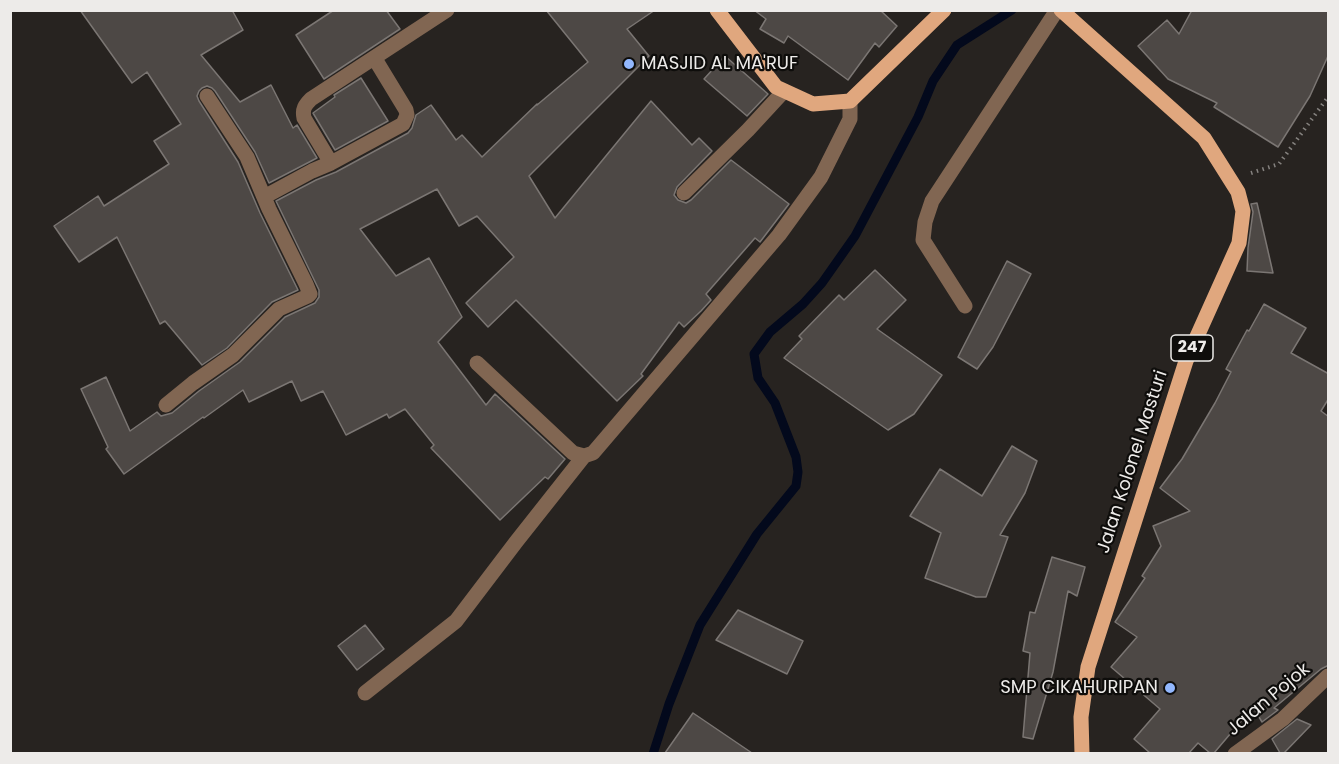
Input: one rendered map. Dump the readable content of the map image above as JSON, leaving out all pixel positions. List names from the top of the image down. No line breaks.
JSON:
{"streets":{"main road":["247","Jalan Kolonel Masturi"],"street":["Jalan Pojok"]},"places":["MASJID AL MA'RUF","SMP CIKAHURIPAN"]}
